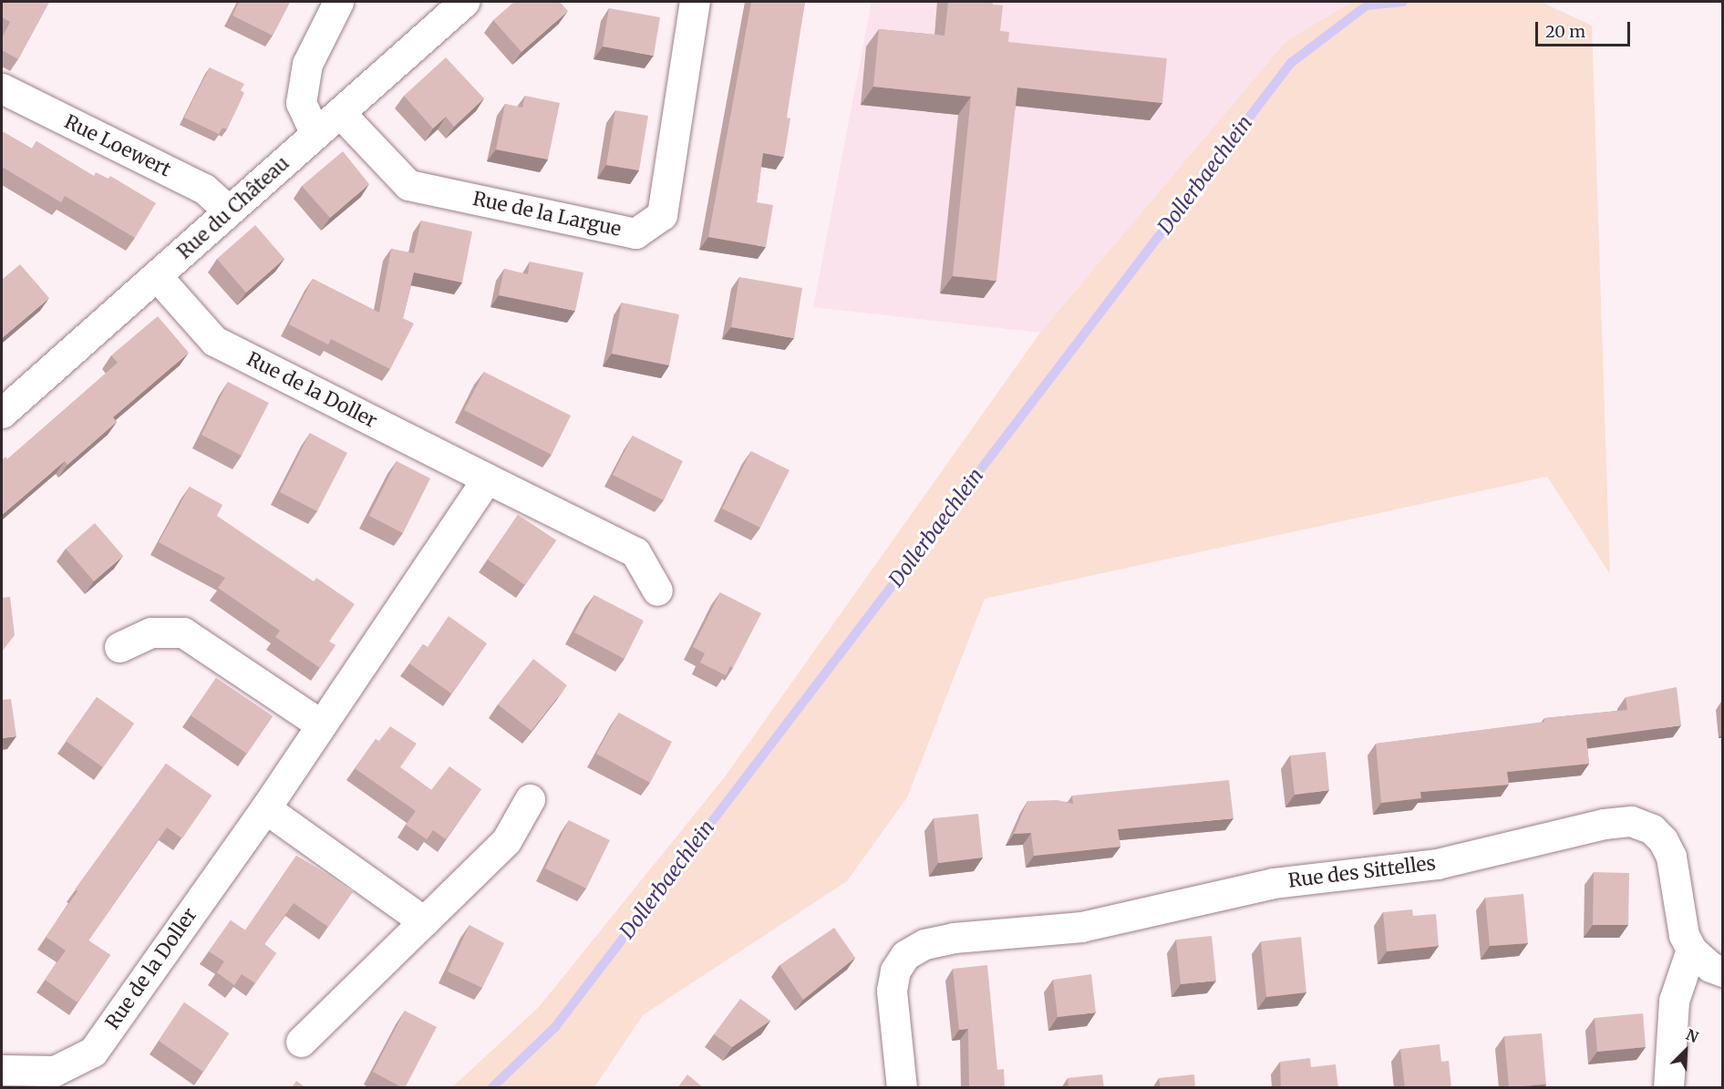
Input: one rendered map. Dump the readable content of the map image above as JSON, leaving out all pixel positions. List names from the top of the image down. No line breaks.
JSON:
{"streets":{"street":["Rue Loewert","Rue du Château","Rue de la Largue","Rue de la Doller","Rue des Sittelles"]},"crossings":[["Rue Loewert","Rue du Château"],["Rue du Château","Rue de la Largue"],["Rue du Château","Rue de la Doller"]],"water":["Dollerbaechlein"],"scale_bar":"20 m","north":"top right"}
